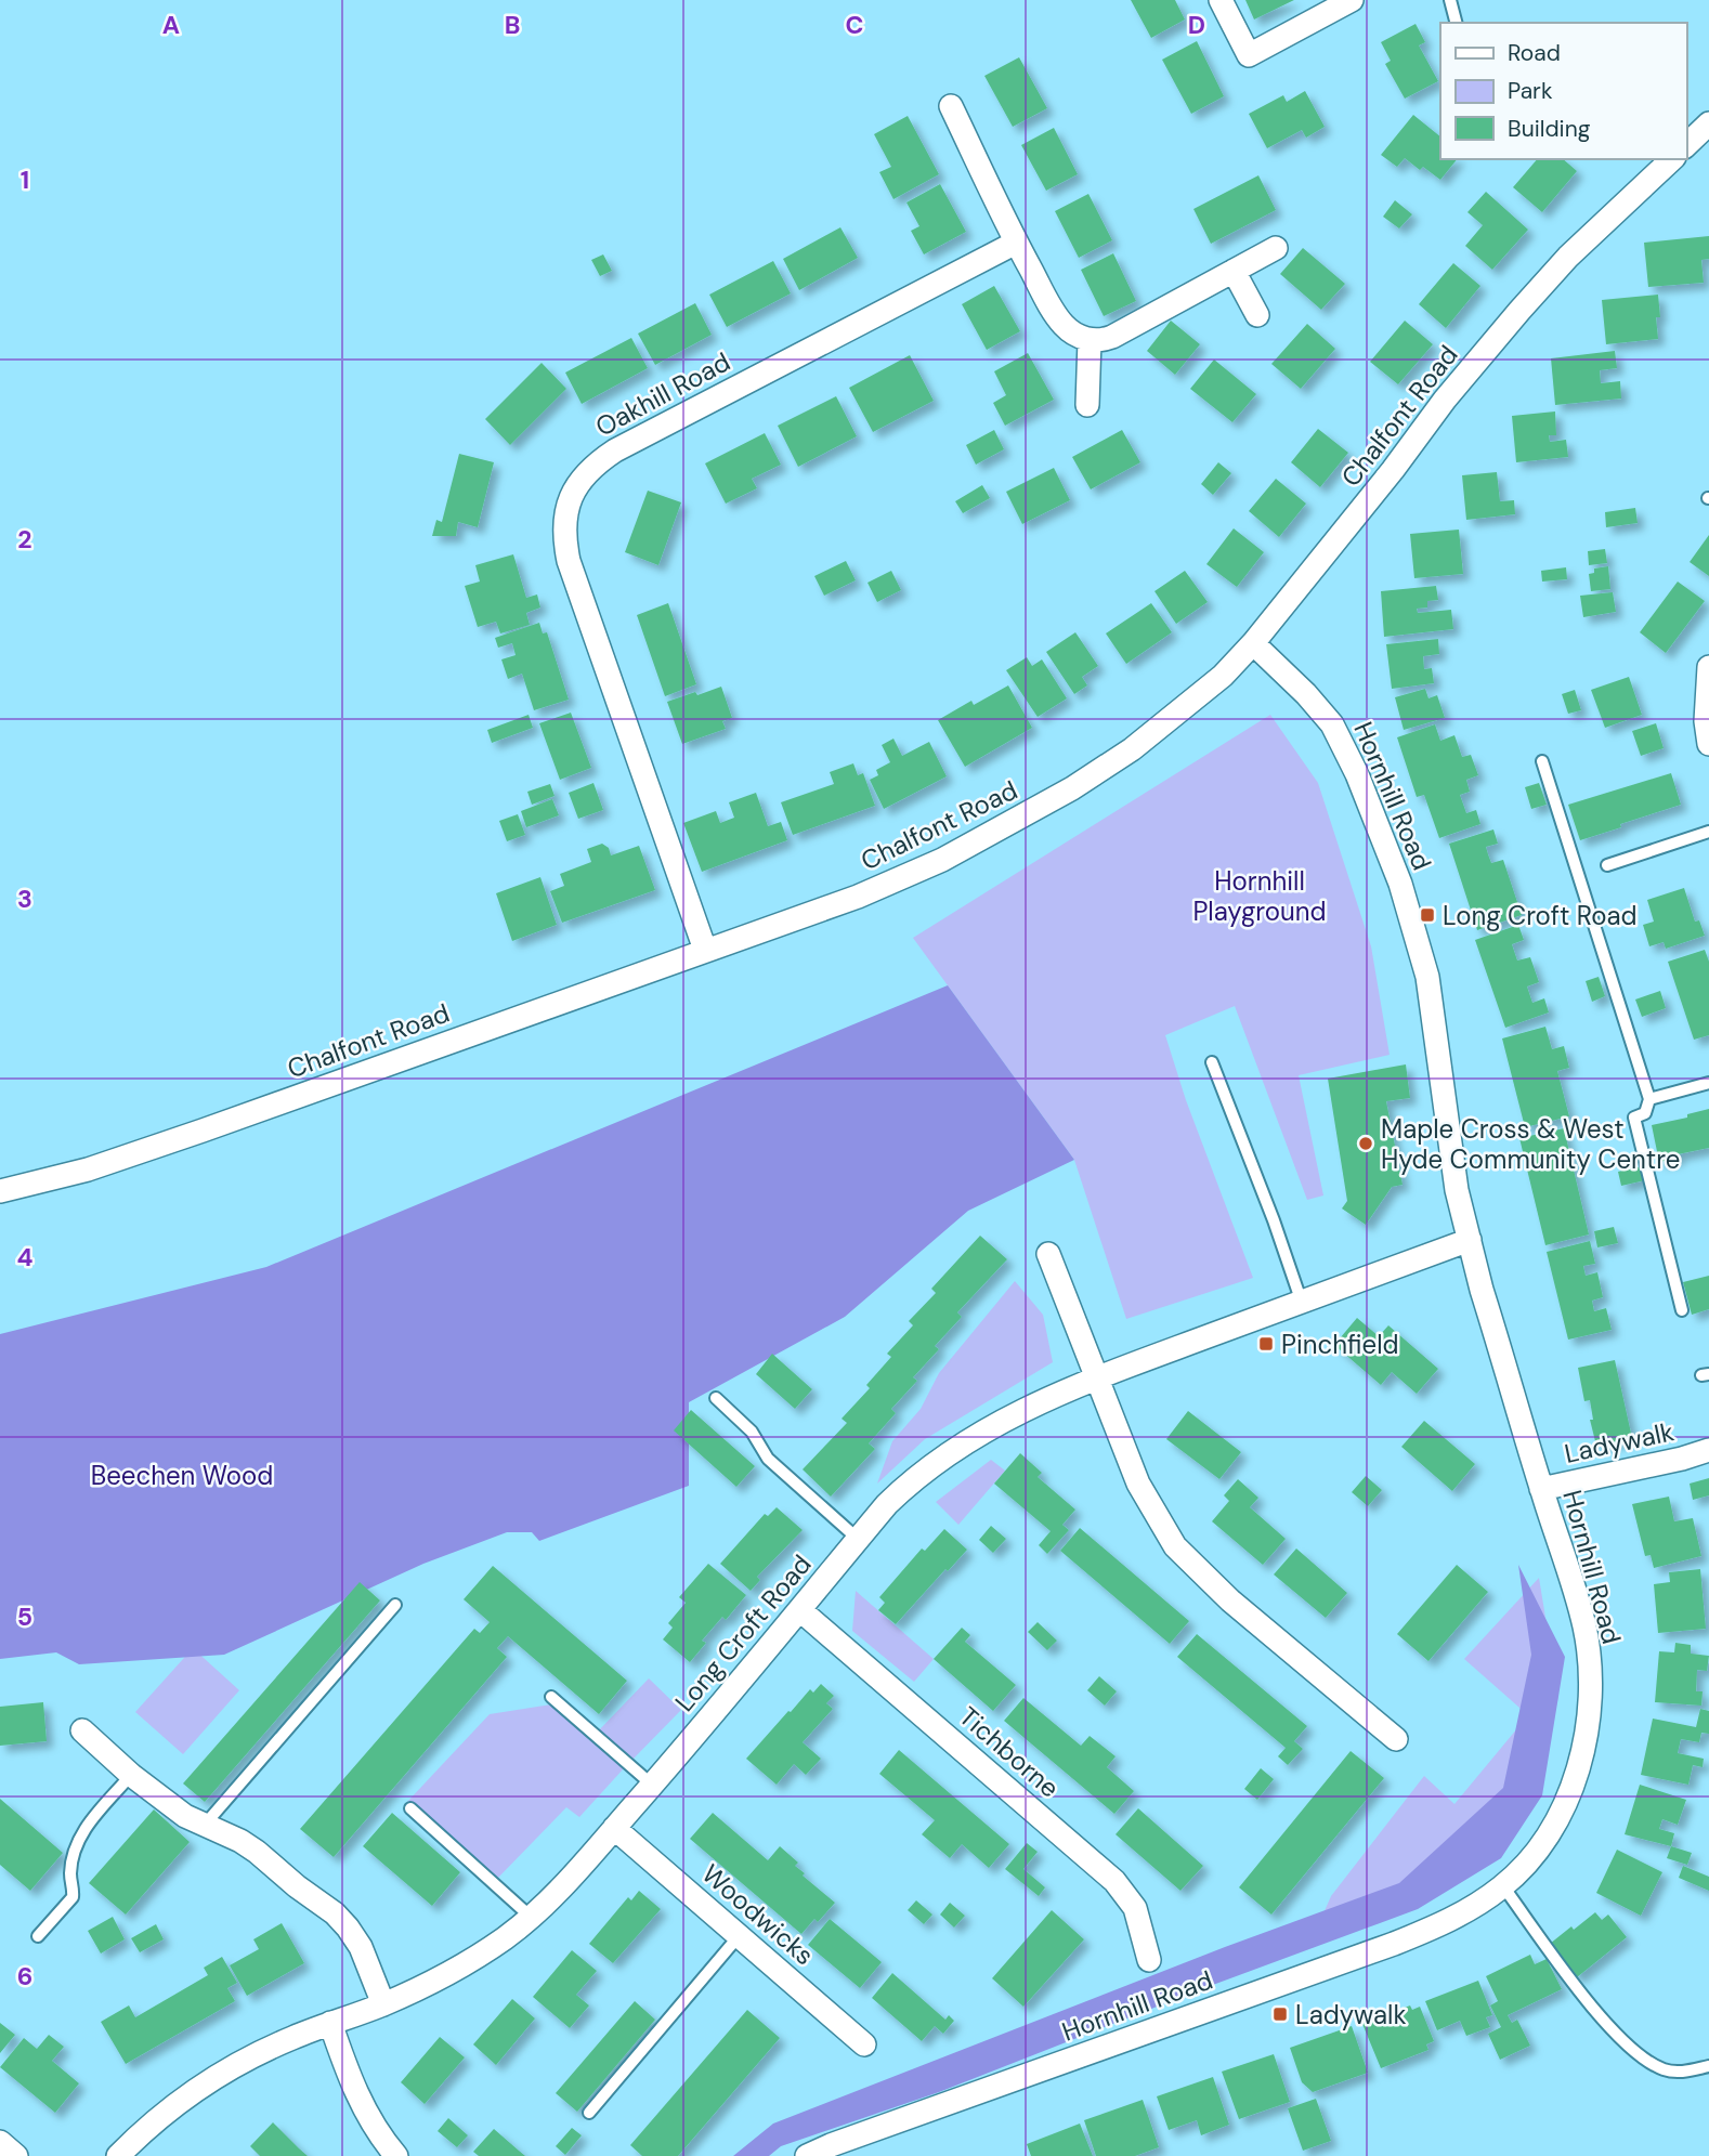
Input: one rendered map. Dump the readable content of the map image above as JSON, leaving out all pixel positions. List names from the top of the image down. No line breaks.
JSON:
{"streets":{"street":["Oakhill Road","Chalfont Road","Hornhill Road","Ladywalk","Long Croft Road","Tichborne","Woodwicks"]},"crossings":[["Oakhill Road","Chalfont Road"],["Chalfont Road","Hornhill Road"],["Hornhill Road","Ladywalk"],["Hornhill Road","Long Croft Road"],["Long Croft Road","Tichborne"],["Long Croft Road","Woodwicks"]],"parks":["Hornhill Playground","Beechen Wood"],"places":{"transit":["Long Croft Road","Pinchfield","Ladywalk"],"other":["Maple Cross & West Hyde Community Centre"]},"legend":["Road","Park","Building"],"grid":{"columns":["A","B","C","D"],"rows":["1","2","3","4","5","6"]}}
